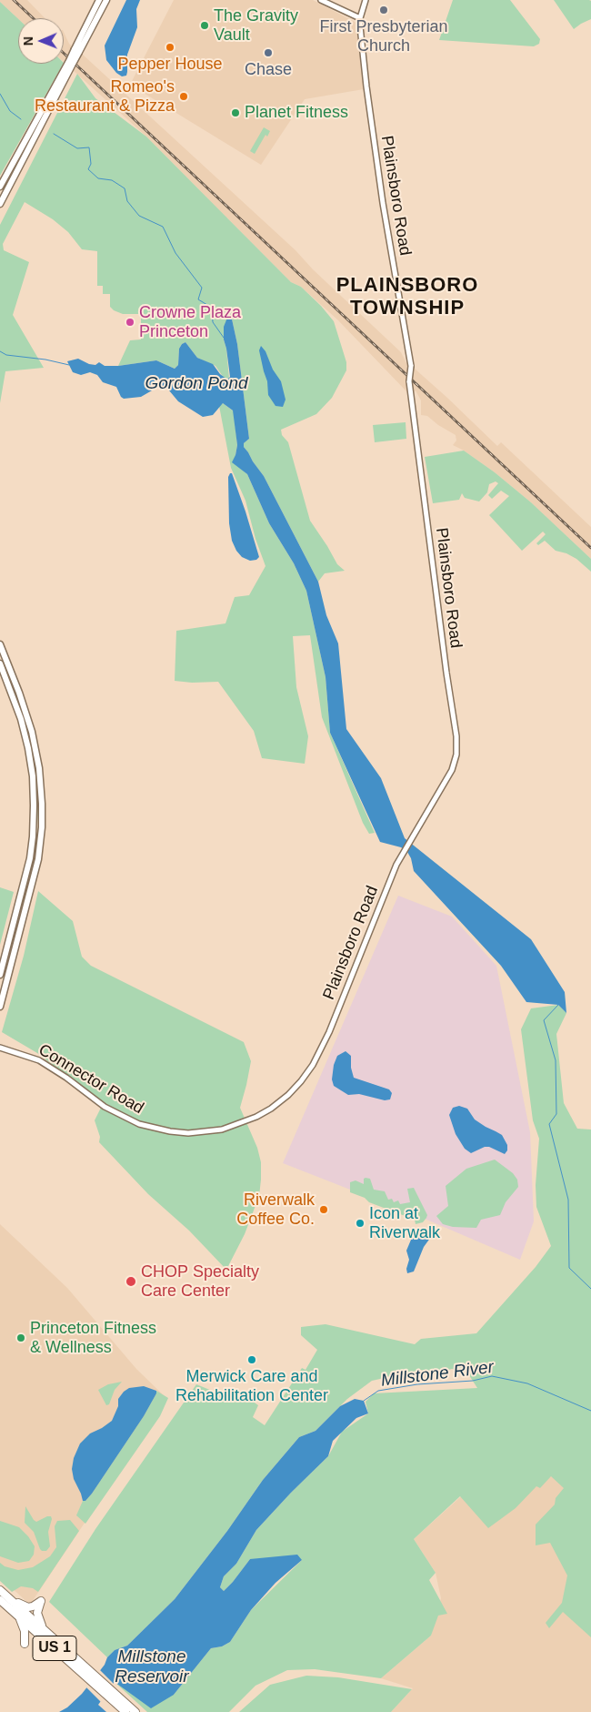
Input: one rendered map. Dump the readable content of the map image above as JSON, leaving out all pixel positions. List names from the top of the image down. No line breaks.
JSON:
{"streets":{"highway":["US 1"],"street":["Plainsboro Road","Connector Road"]},"crossings":[["Plainsboro Road","Connector Road"]],"districts":["PLAINSBORO TOWNSHIP"],"water":["Gordon Pond","Millstone River","Millstone Reservoir"],"places":["First Presbyterian Church","The Gravity Vault","Pepper House","Chase","Romeo's Restaurant & Pizza","Planet Fitness","Crowne Plaza Princeton","Riverwalk Coffee Co.","Icon at Riverwalk","CHOP Specialty Care Center","Princeton Fitness & Wellness","Merwick Care and Rehabilitation Center"],"north":"left"}
